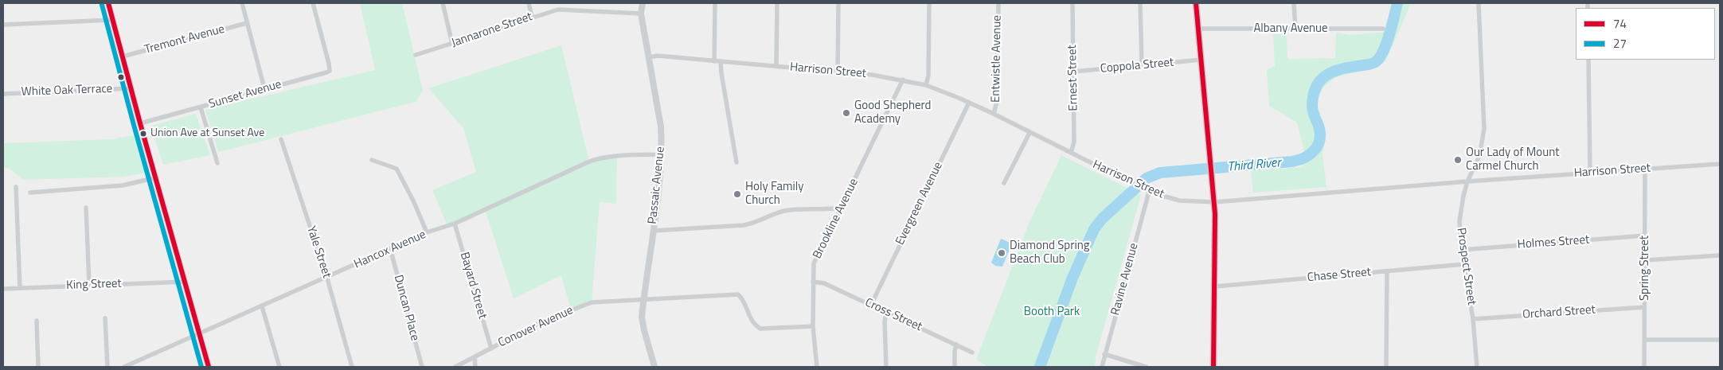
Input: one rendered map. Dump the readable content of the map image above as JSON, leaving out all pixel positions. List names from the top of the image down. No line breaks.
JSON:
{"streets":{"street":["Albany Avenue","Jannarone Street","Tremont Avenue","Entwistle Avenue","Coppola Street","Harrison Street","Ernest Street","White Oak Terrace","Sunset Avenue","Passaic Avenue","Evergreen Avenue","Brookline Avenue","Holmes Street","Hancox Avenue","Yale Street","Prospect Street","Spring Street","Chase Street","Ravine Avenue","King Street","Bayard Street","Duncan Place","Orchard Street","Cross Street","Conover Avenue"]},"crossings":[["Jannarone Street","Passaic Avenue"],["Entwistle Avenue","Harrison Street"],["Coppola Street","Ernest Street"],["Harrison Street","Ernest Street"],["Harrison Street","Passaic Avenue"],["Harrison Street","Evergreen Avenue"],["Harrison Street","Brookline Avenue"],["Harrison Street","Prospect Street"],["Harrison Street","Spring Street"],["Harrison Street","Ravine Avenue"],["Passaic Avenue","Hancox Avenue"],["Passaic Avenue","Conover Avenue"],["Evergreen Avenue","Cross Street"],["Brookline Avenue","Cross Street"],["Brookline Avenue","Conover Avenue"],["Holmes Street","Prospect Street"],["Holmes Street","Spring Street"],["Hancox Avenue","Yale Street"],["Hancox Avenue","Bayard Street"],["Hancox Avenue","Duncan Place"],["Prospect Street","Chase Street"],["Prospect Street","Orchard Street"],["Spring Street","Orchard Street"],["Bayard Street","Conover Avenue"]],"water":["Third River"],"parks":["Booth Park"],"places":["Good Shepherd Academy","Union Ave at Sunset Ave","Our Lady of Mount Carmel Church","Holy Family Church","Diamond Spring Beach Club"],"lines":["transit line 74","transit line 27"],"legend":["74","27"]}
